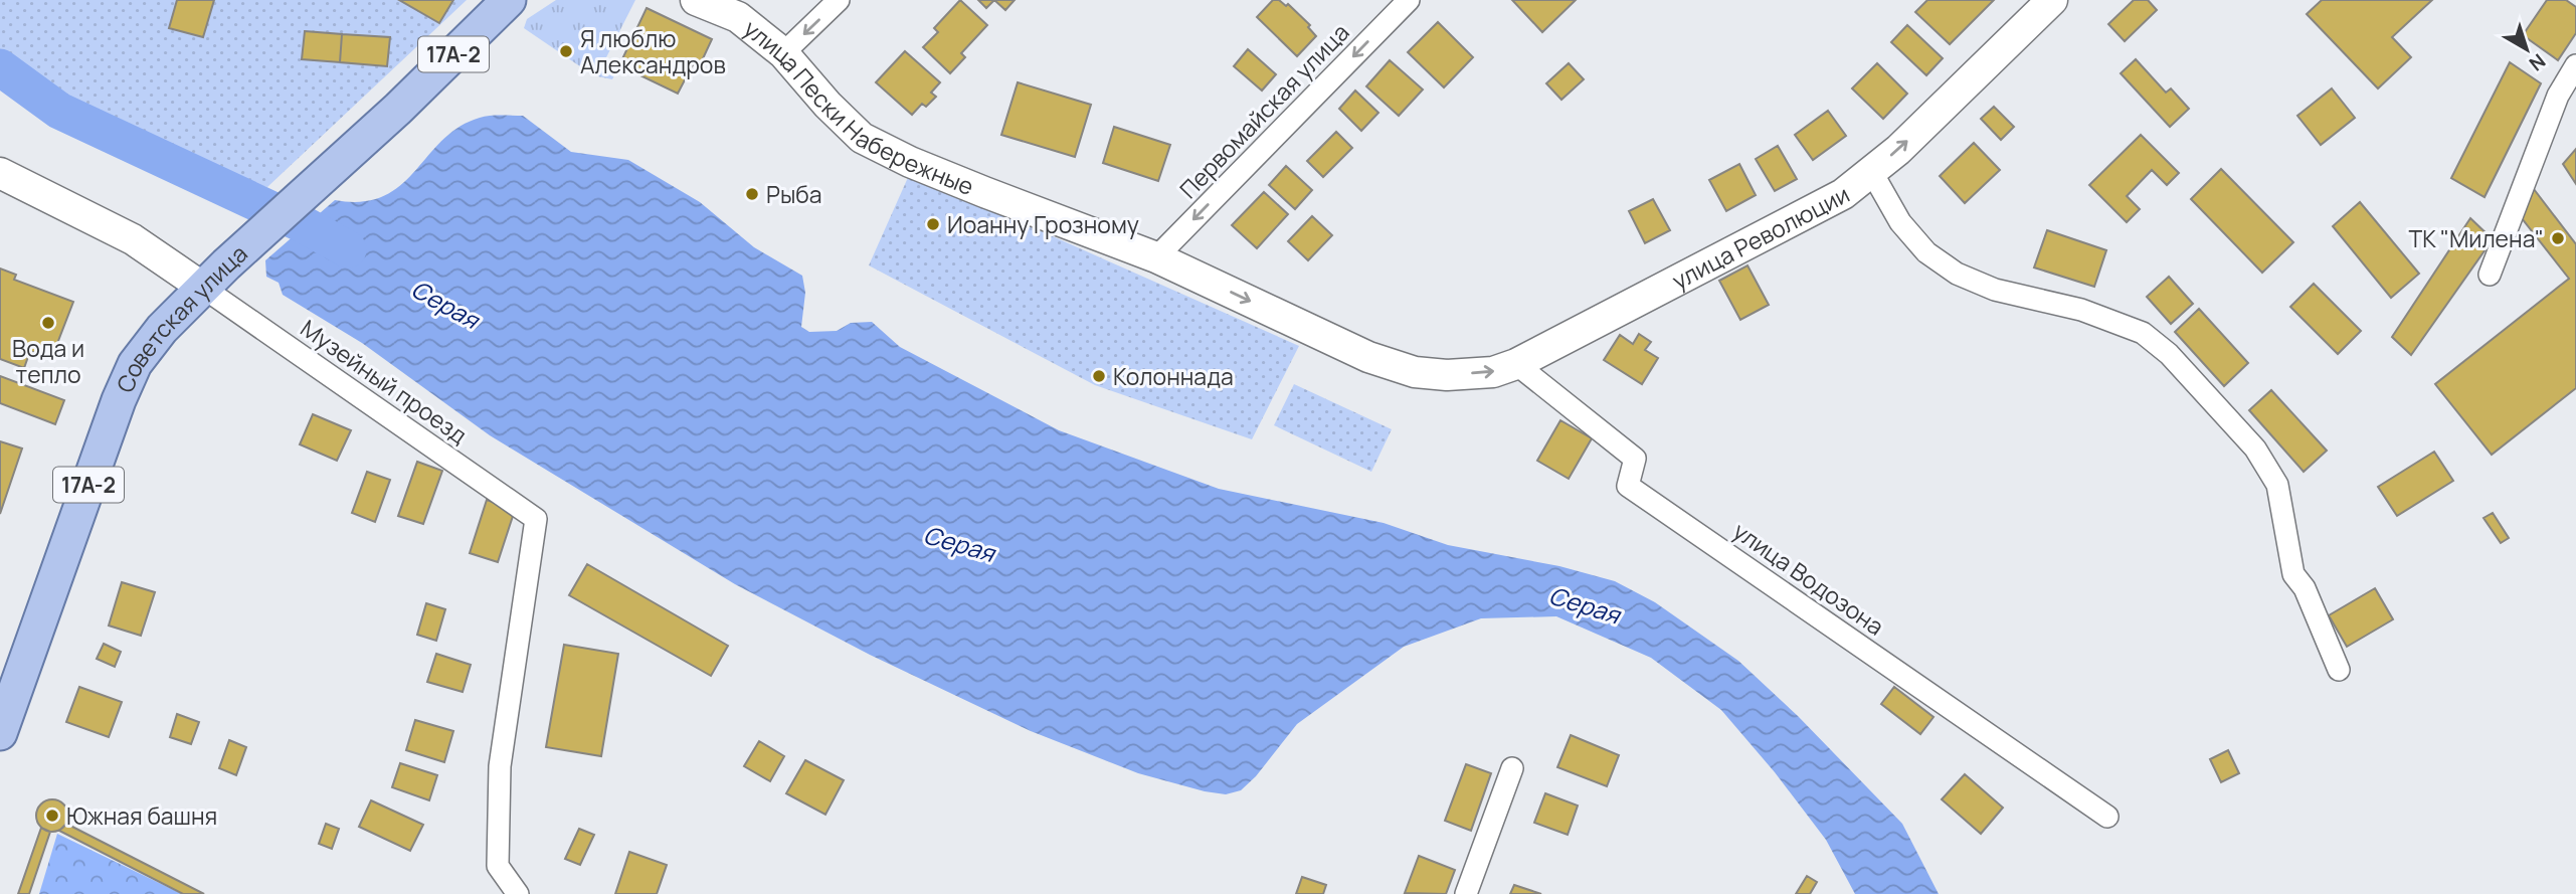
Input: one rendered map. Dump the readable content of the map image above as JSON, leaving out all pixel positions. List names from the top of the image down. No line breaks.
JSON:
{"streets":{"main road":["17А-2","улица Пески Набережные","улица Революции","Советская улица"],"street":["Первомайская улица","Музейный проезд","улица Водозона"]},"crossings":[["улица Пески Набережные","Первомайская улица"],["улица Пески Набережные","улица Революции"],["улица Революции","улица Водозона"],["Советская улица","Музейный проезд"]],"one_way":["Первомайская улица","улица Революции"],"water":["Серая"],"places":["Я люблю Александров","Рыба","Иоанну Грозному","ТК \"Милена\"","Вода и тепло","Колоннада","Южная башня"],"north":"bottom right"}
